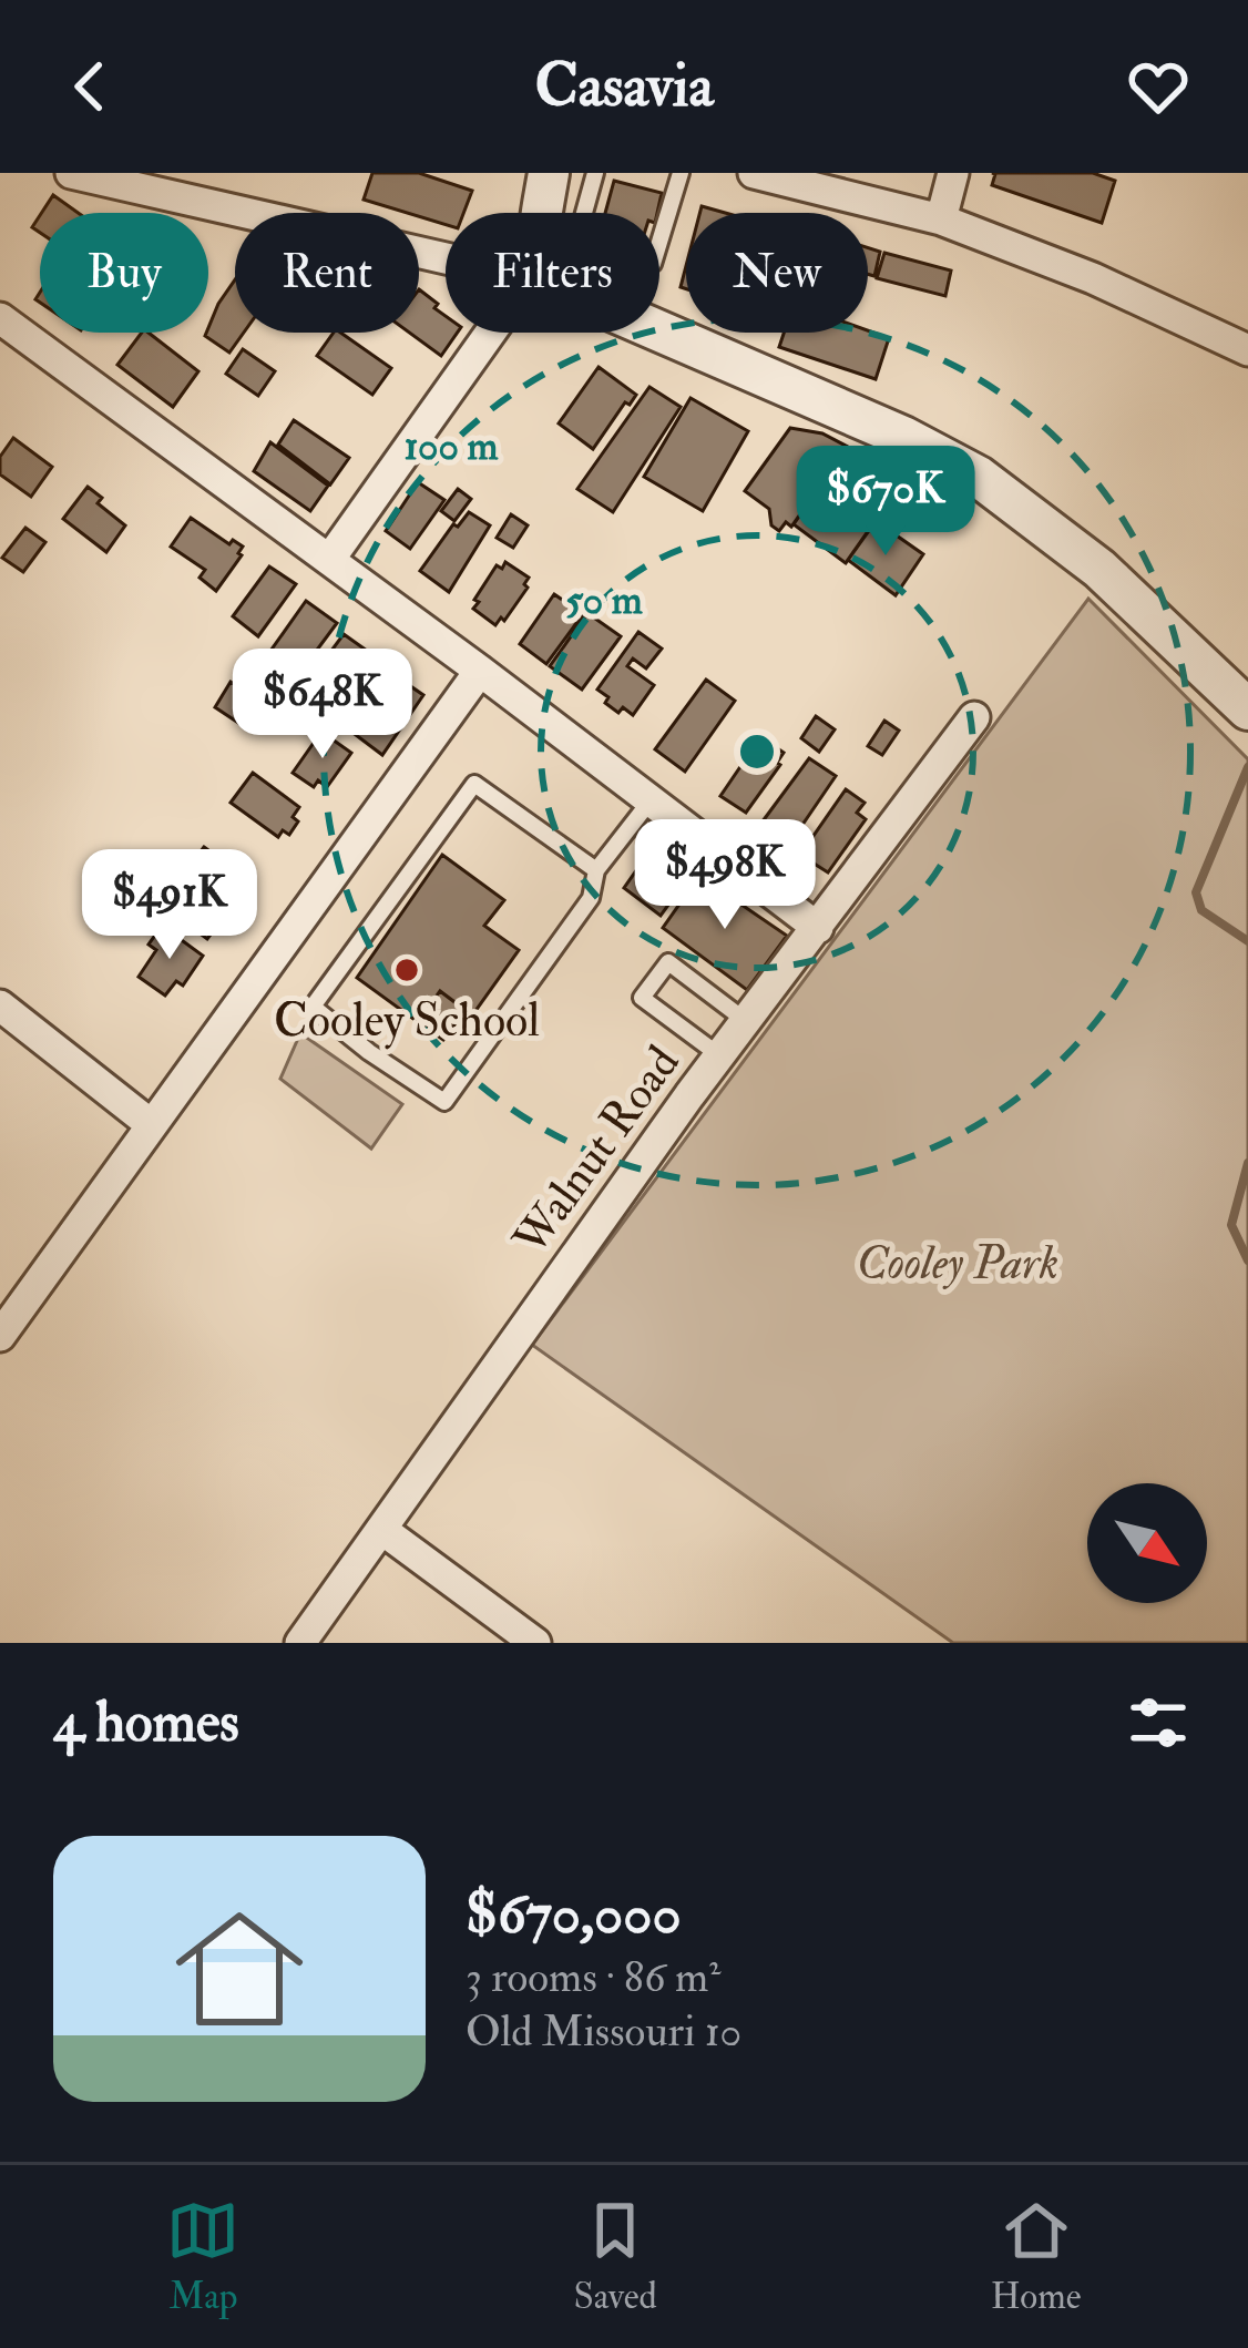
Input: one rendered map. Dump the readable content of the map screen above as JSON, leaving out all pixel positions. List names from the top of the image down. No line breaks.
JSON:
{"streets":{"street":["Walnut Road"]},"parks":["Cooley Park"],"places":["Cooley School"],"north":"bottom right","page":{"header":"Casavia","chip":["Buy","Rent","Filters","New"],"price":["$670K","$648K","$498K","$491K"],"heading":"4 homes","list":[{"name":"$670,000","note":"3 rooms · 86 m² · Old Missouri 10"}],"tabs":["Map","Saved","Home"]},"rings":["100 m","50 m"]}
